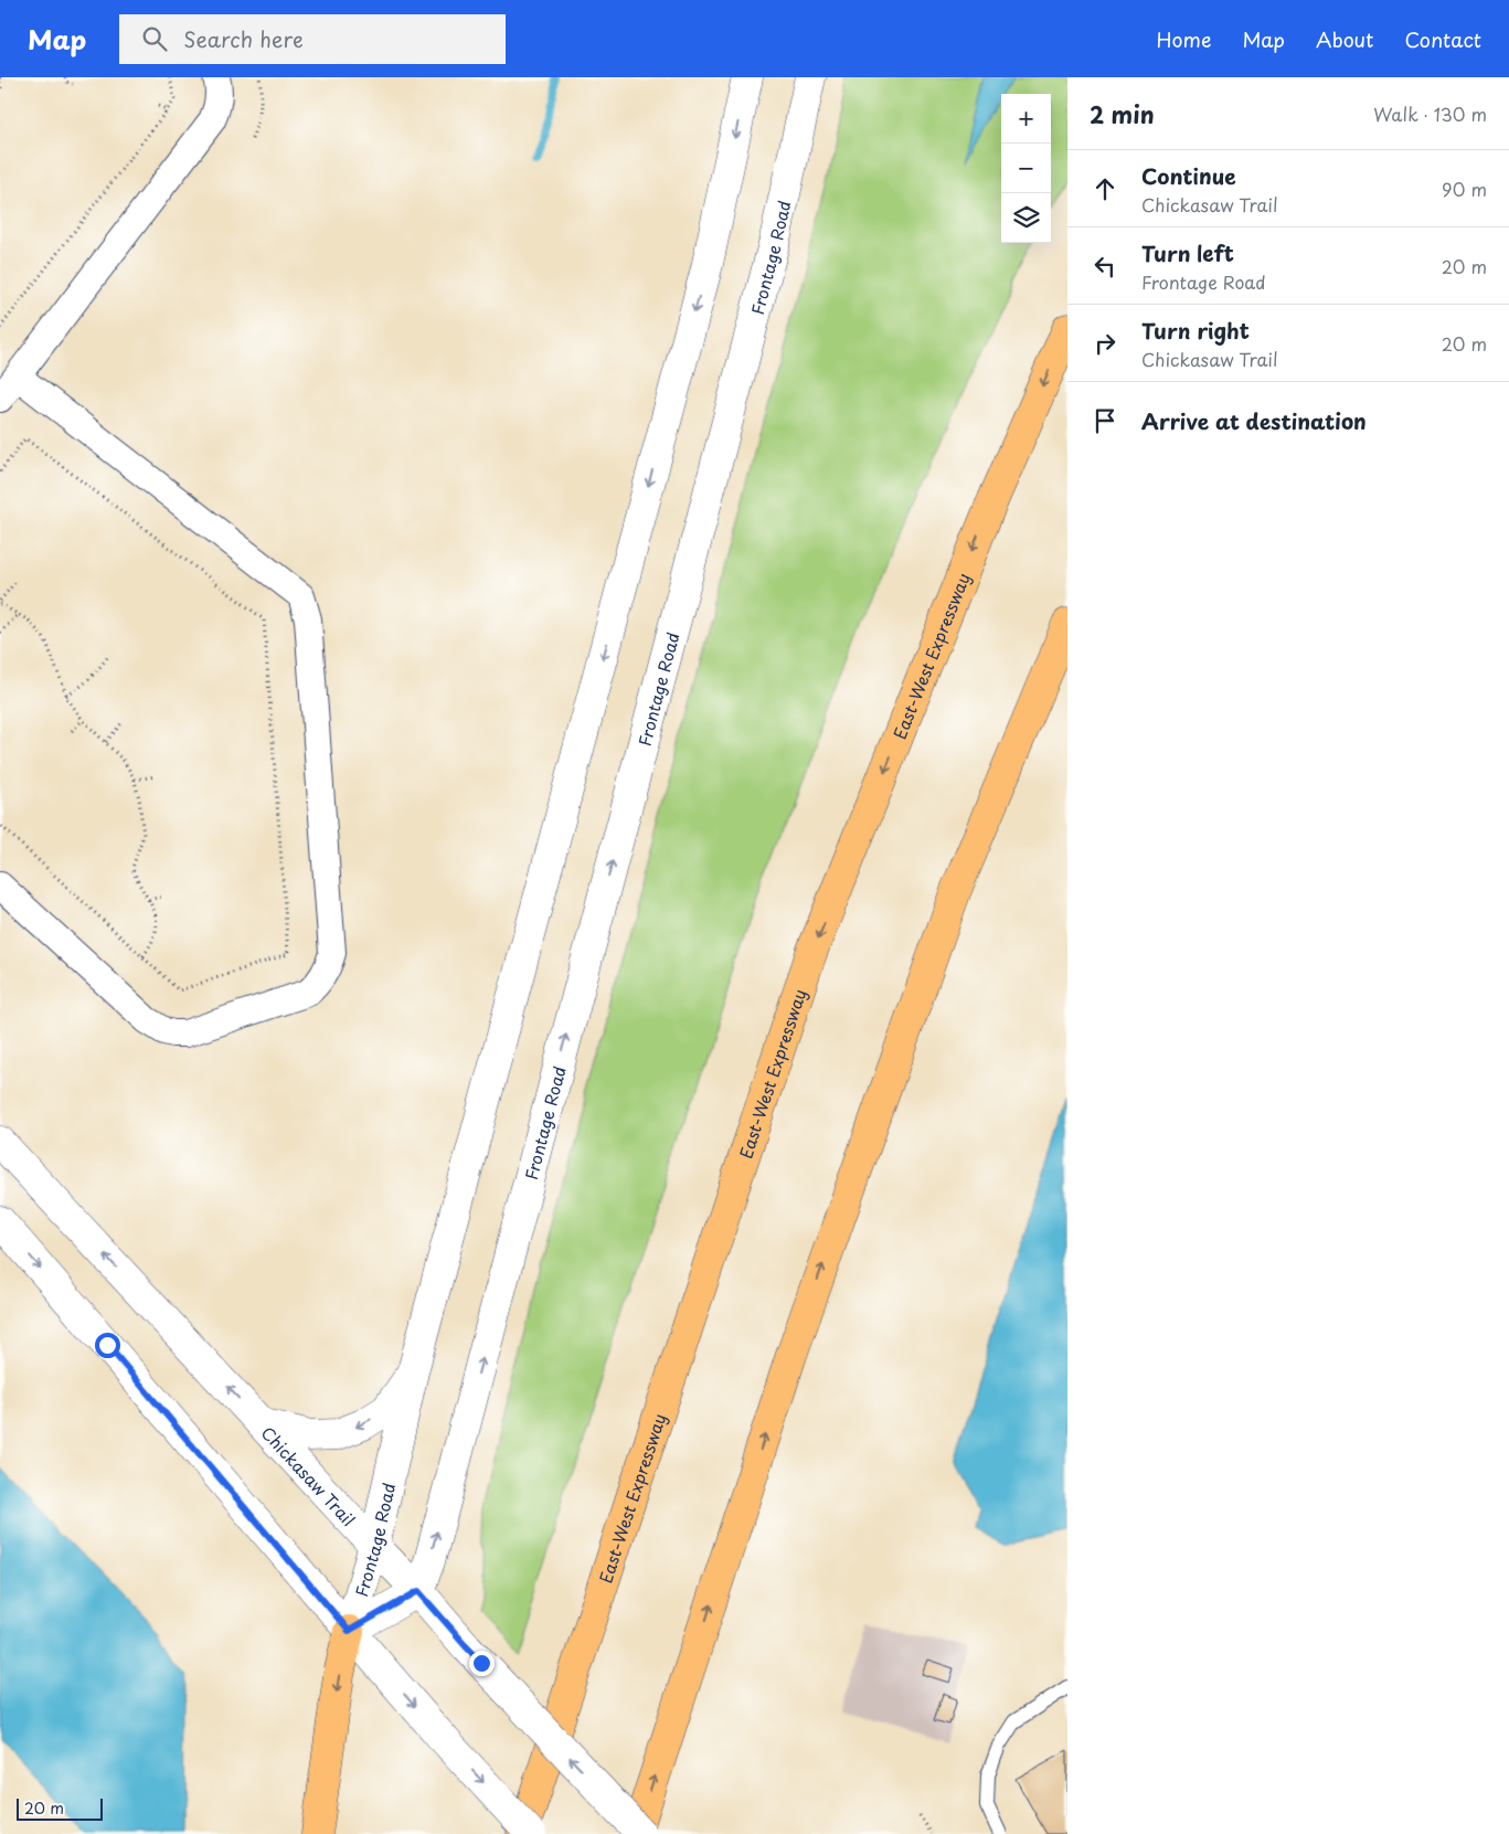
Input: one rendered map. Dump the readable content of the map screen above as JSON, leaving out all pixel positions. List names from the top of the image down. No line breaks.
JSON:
{"streets":{"highway":["East-West Expressway"],"street":["Frontage Road","Chickasaw Trail"]},"crossings":[["Frontage Road","Chickasaw Trail"]],"scale_bar":"20 m","page":{"header":"Map","search":"Search here","nav":["Home","Map","About","Contact"],"heading":["2 min","Walk · 130 m"],"map_buttons":["+","−"],"list":[["Continue","Chickasaw Trail","90 m"],["Turn left","Frontage Road","20 m"],["Turn right","Chickasaw Trail","20 m"],"Arrive at destination"],"scale":"20 m"}}
